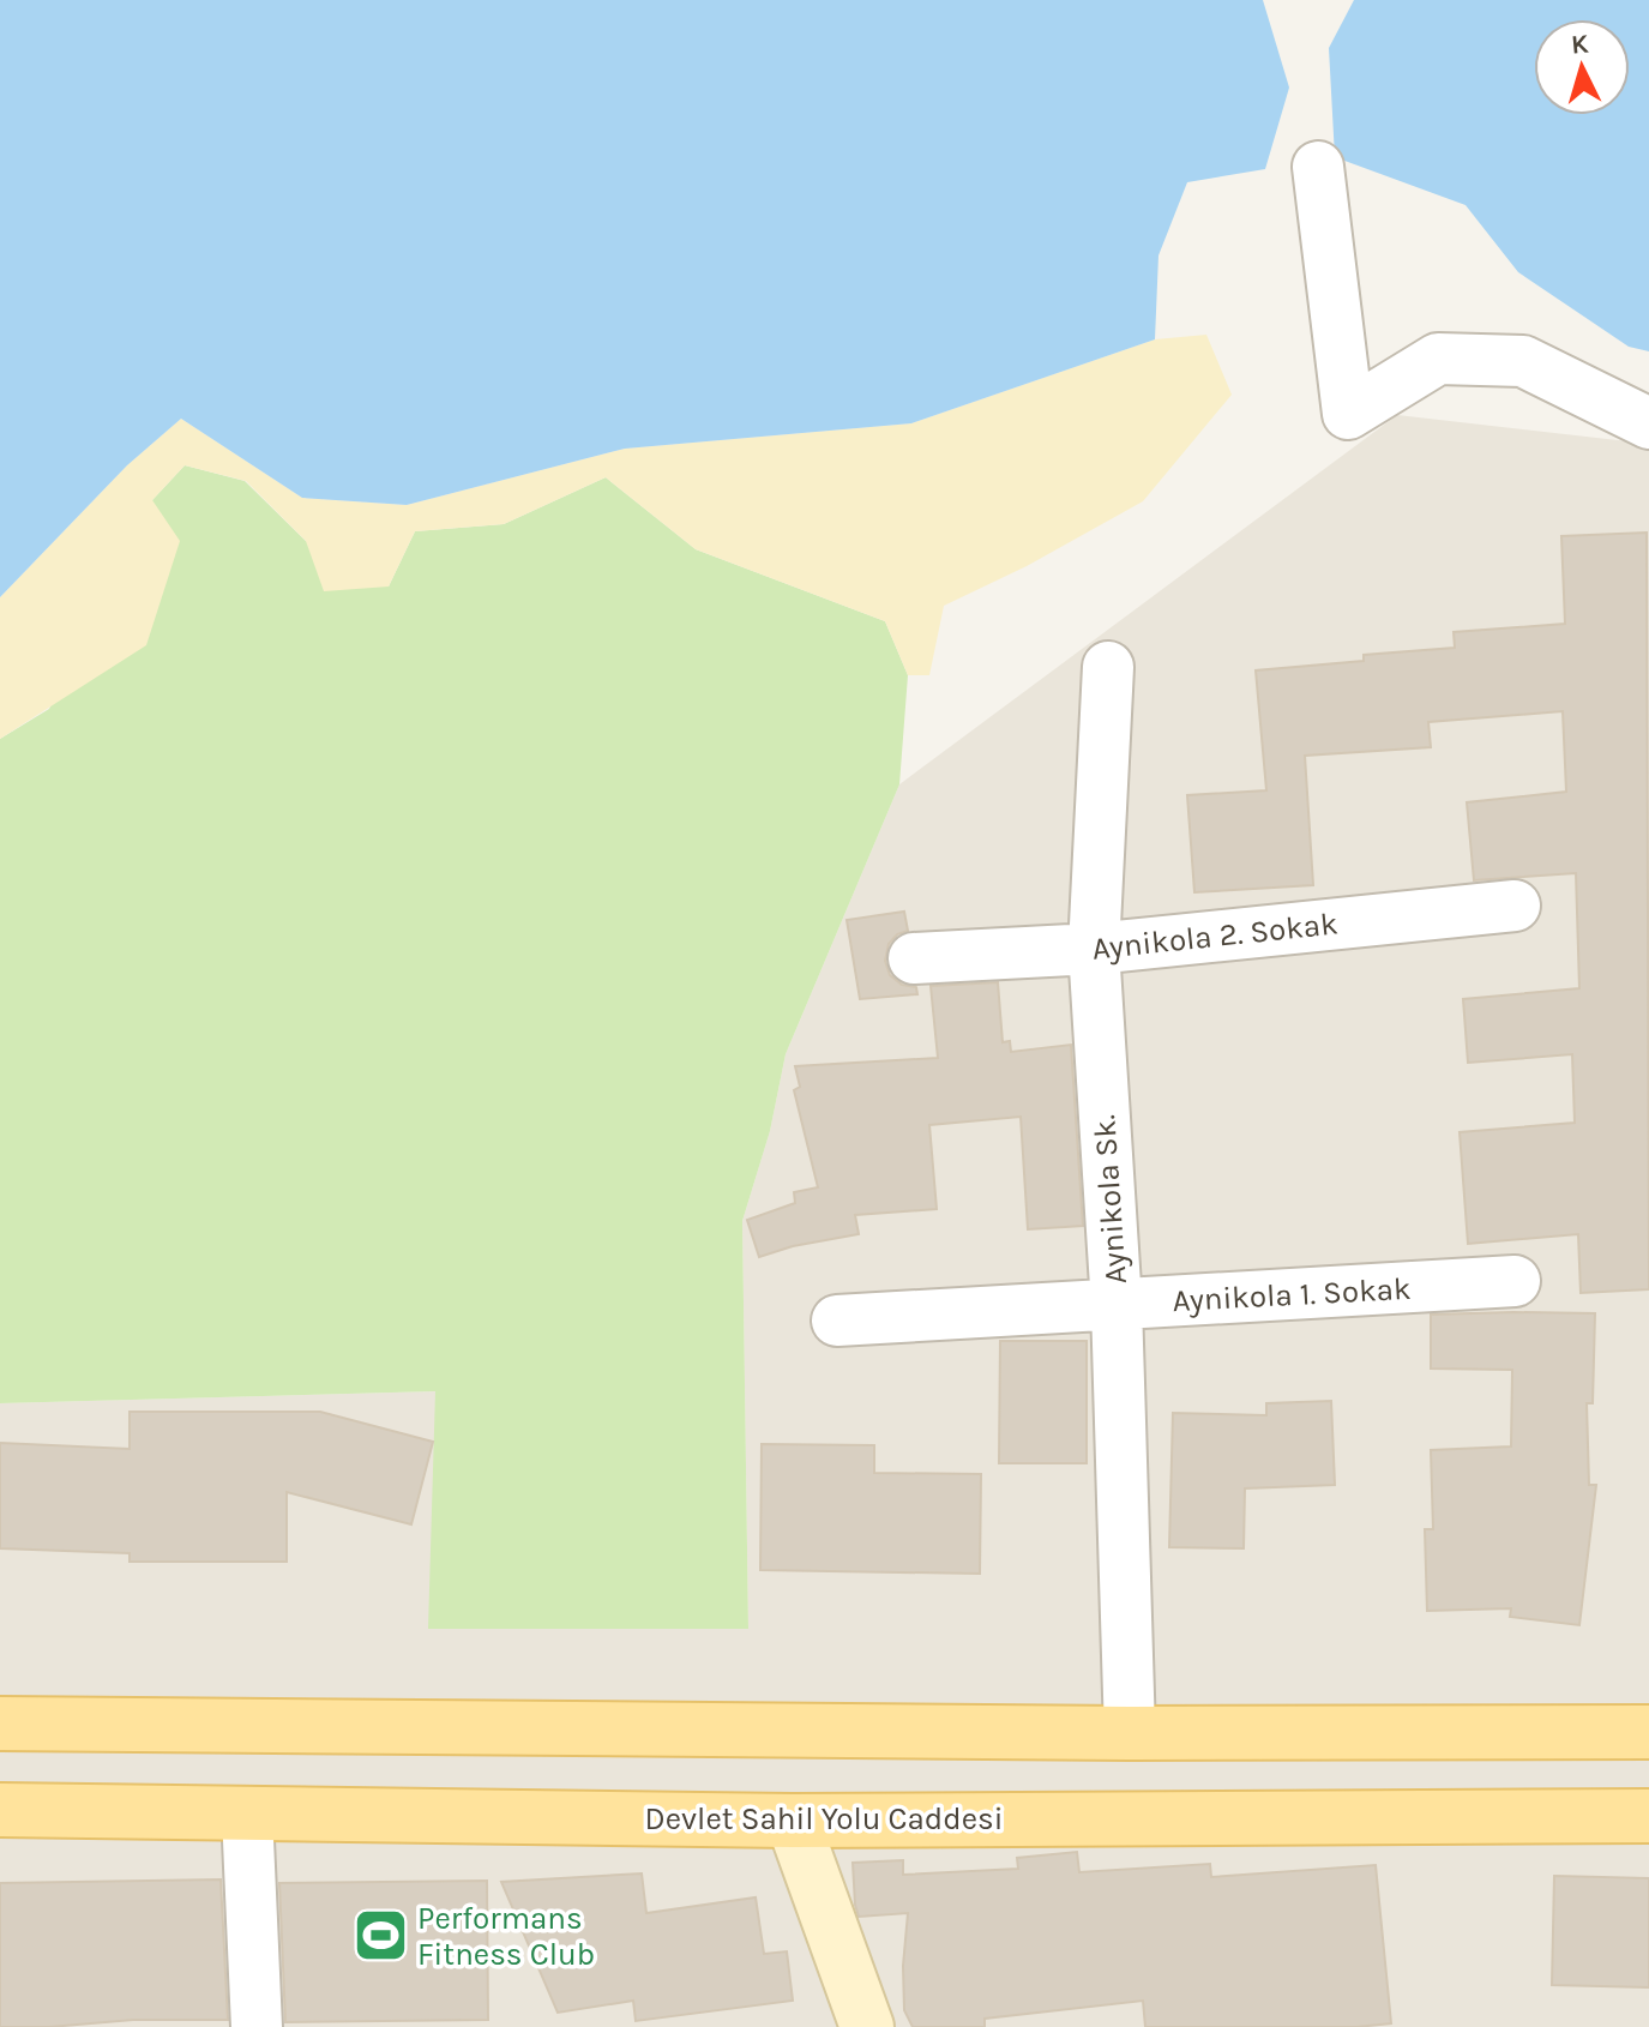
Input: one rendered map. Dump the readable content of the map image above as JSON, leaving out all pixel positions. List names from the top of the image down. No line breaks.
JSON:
{"streets":{"main road":["Devlet Sahil Yolu Caddesi"],"street":["Aynikola 2. Sokak","Aynikola Sk.","Aynikola 1. Sokak"]},"crossings":[["Aynikola 2. Sokak","Aynikola Sk."],["Aynikola Sk.","Aynikola 1. Sokak"]],"places":{"sports":["Performans Fitness Club"]},"north":"top"}
